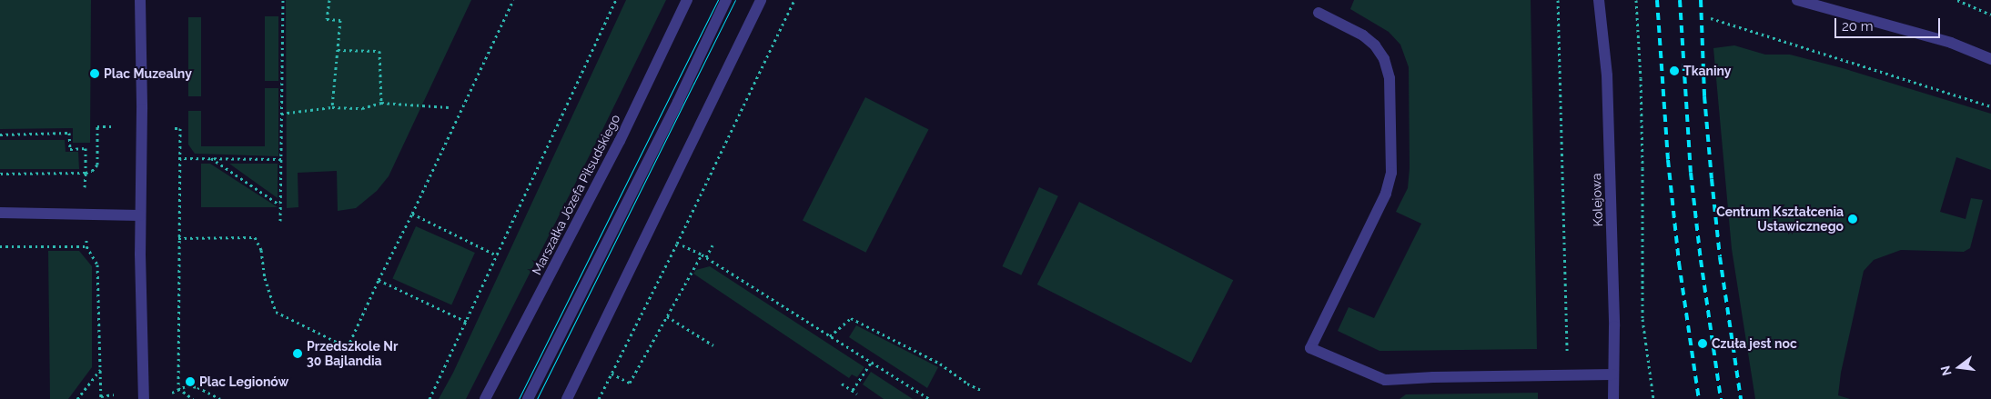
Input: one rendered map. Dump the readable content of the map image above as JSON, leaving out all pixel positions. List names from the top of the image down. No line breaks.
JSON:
{"streets":{"street":["Marszałka Józefa Piłsudskiego","Kolejowa"]},"places":["Tkaniny","Plac Muzealny","Centrum Kształcenia Ustawicznego","Czuła jest noc","Przedszkole Nr 30 Bajlandia","Plac Legionów"],"scale_bar":"20 m","north":"left"}
